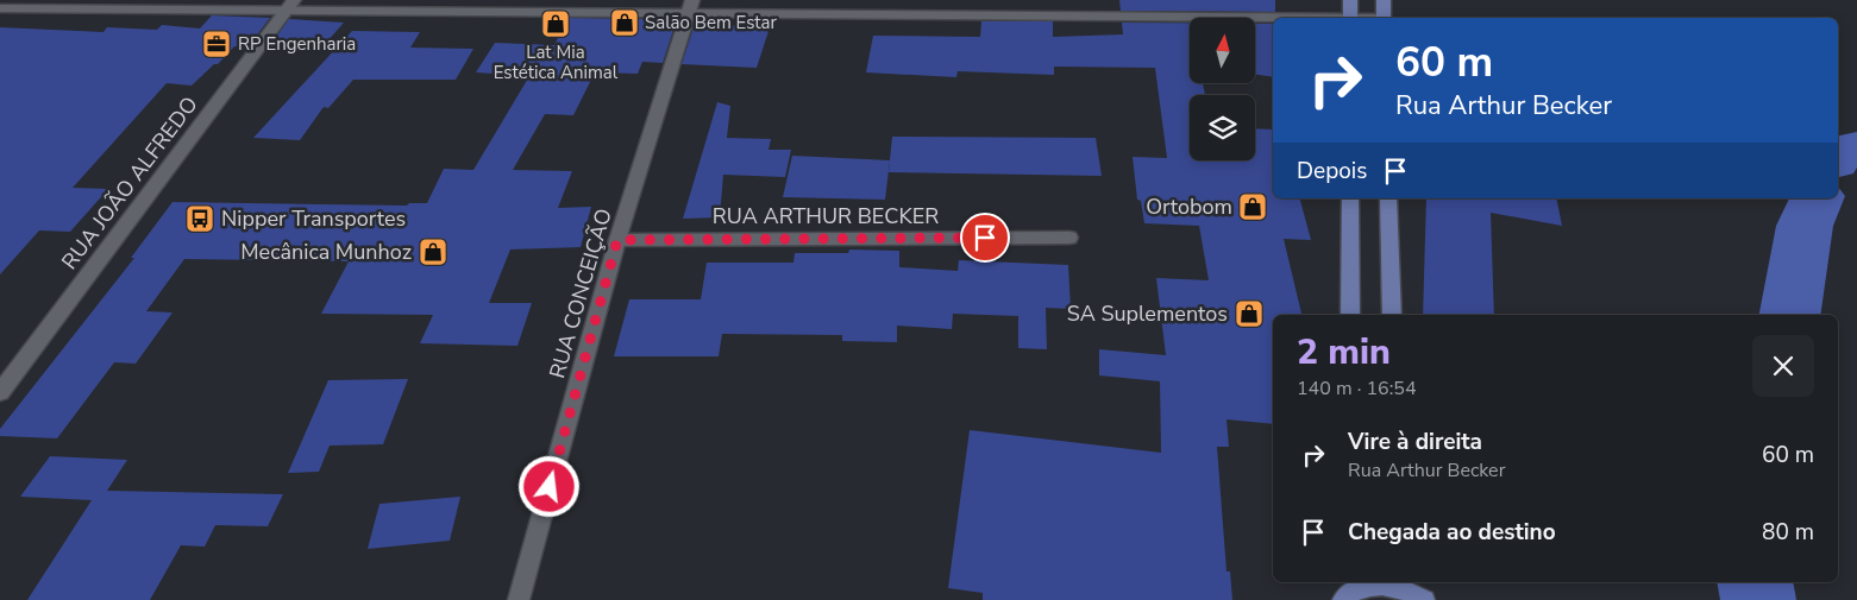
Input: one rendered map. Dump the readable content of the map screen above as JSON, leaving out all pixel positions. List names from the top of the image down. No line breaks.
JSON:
{"streets":{"street":["RUA JOÃO ALFREDO","RUA ARTHUR BECKER","RUA CONCEIÇÃO"]},"crossings":[["RUA ARTHUR BECKER","RUA CONCEIÇÃO"]],"places":{"shop":["Salão Bem Estar","Lat Mia Estética Animal","Ortobom","Mecânica Munhoz","SA Suplementos"],"office":["RP Engenharia"],"bus stop":["Nipper Transportes"]},"north":"top","page":{"turn":["60 m","Rua Arthur Becker"],"then":"Depois","heading":["2 min","140 m · 16:54"],"list":[{"name":"Vire à direita","note":"Rua Arthur Becker","value":"60 m"},{"name":"Chegada ao destino","value":"80 m"}]}}
